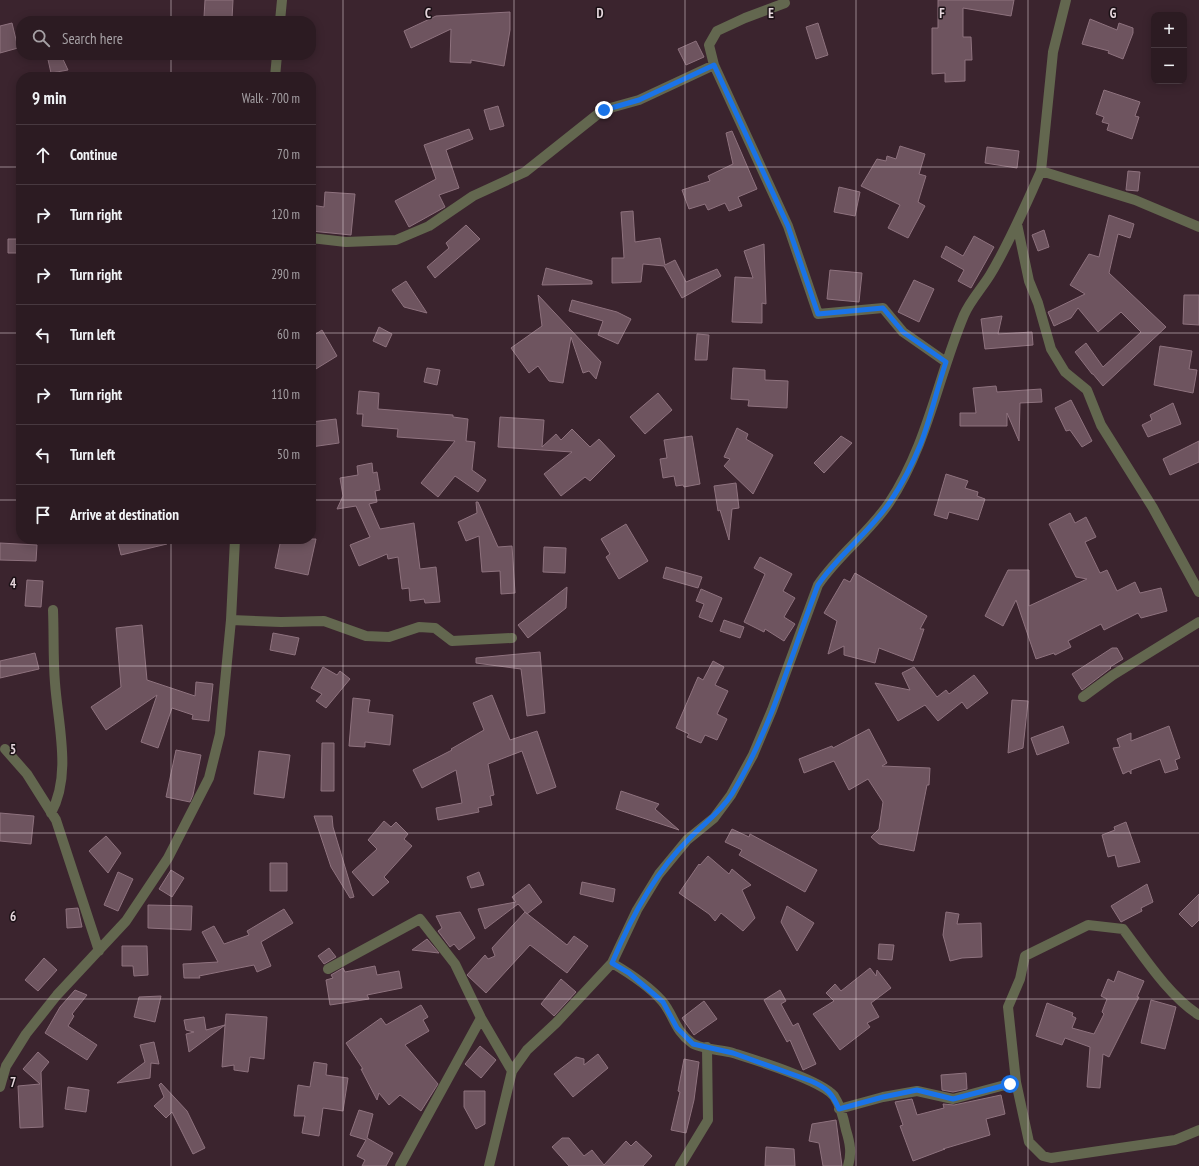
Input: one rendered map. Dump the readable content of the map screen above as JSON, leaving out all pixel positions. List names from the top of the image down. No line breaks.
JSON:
{"page":{"map_buttons":["+","−"],"search":"Search here","heading":["9 min","Walk · 700 m"],"list":[["Continue","70 m"],["Turn right","120 m"],["Turn right","290 m"],["Turn left","60 m"],["Turn right","110 m"],["Turn left","50 m"],"Arrive at destination"]},"grid":{"columns":["C","D","E","F","G"],"rows":["4","5","6","7"]}}
